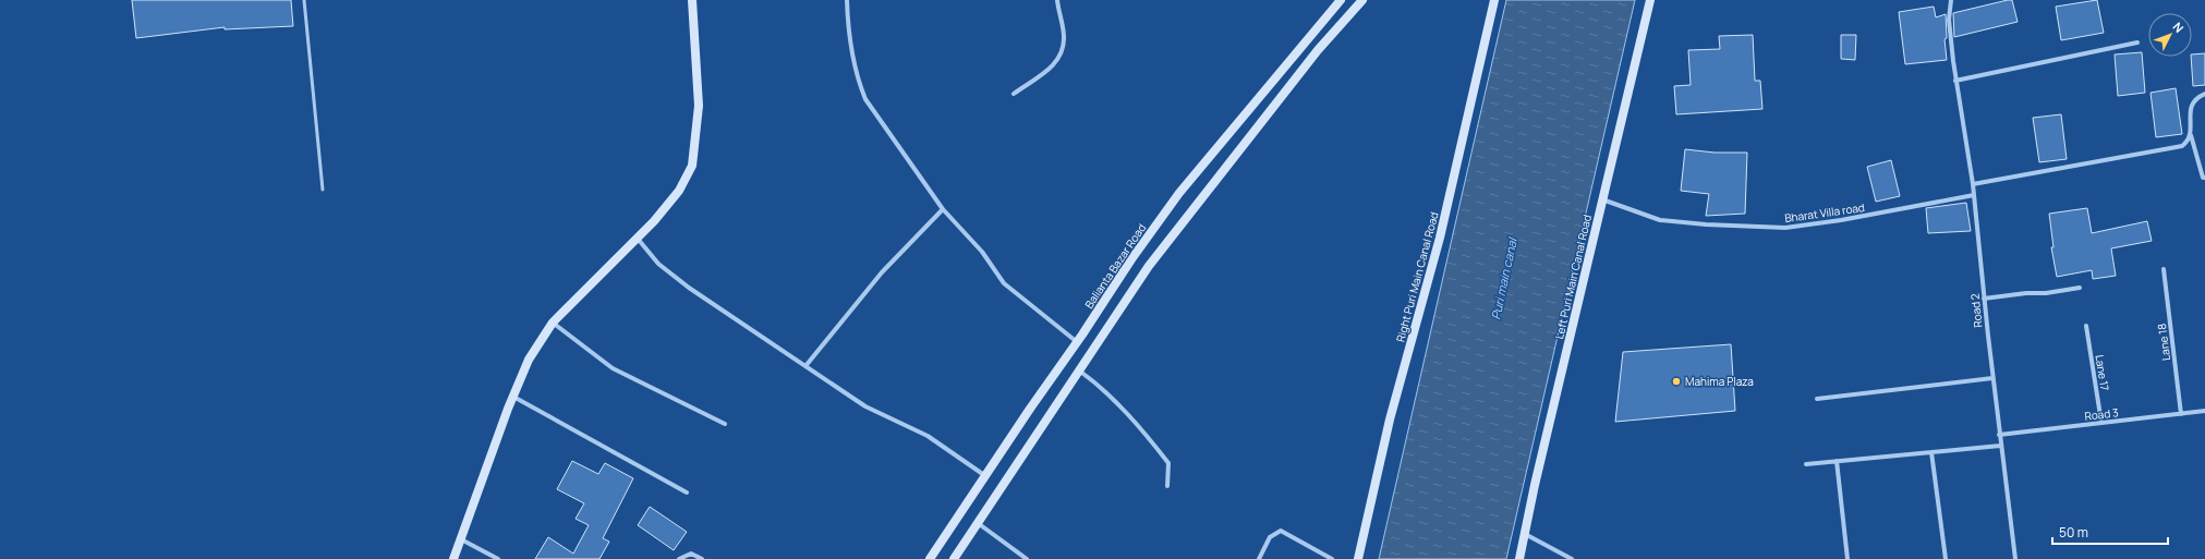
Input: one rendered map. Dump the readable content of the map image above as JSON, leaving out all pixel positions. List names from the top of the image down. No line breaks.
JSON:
{"streets":{"street":["Bharat Villa road","Balianta Bazar Road","Right Puri Main Canal Road","Left Puri Main Canal Road","Road 2","Lane 18","Lane 17","Road 3"]},"crossings":[["Bharat Villa road","Left Puri Main Canal Road"],["Bharat Villa road","Road 2"],["Road 2","Road 3"],["Lane 18","Road 3"],["Lane 17","Road 3"]],"water":["Puri main canal"],"places":["Mahima Plaza"],"scale_bar":"50 m","north":"top right"}
